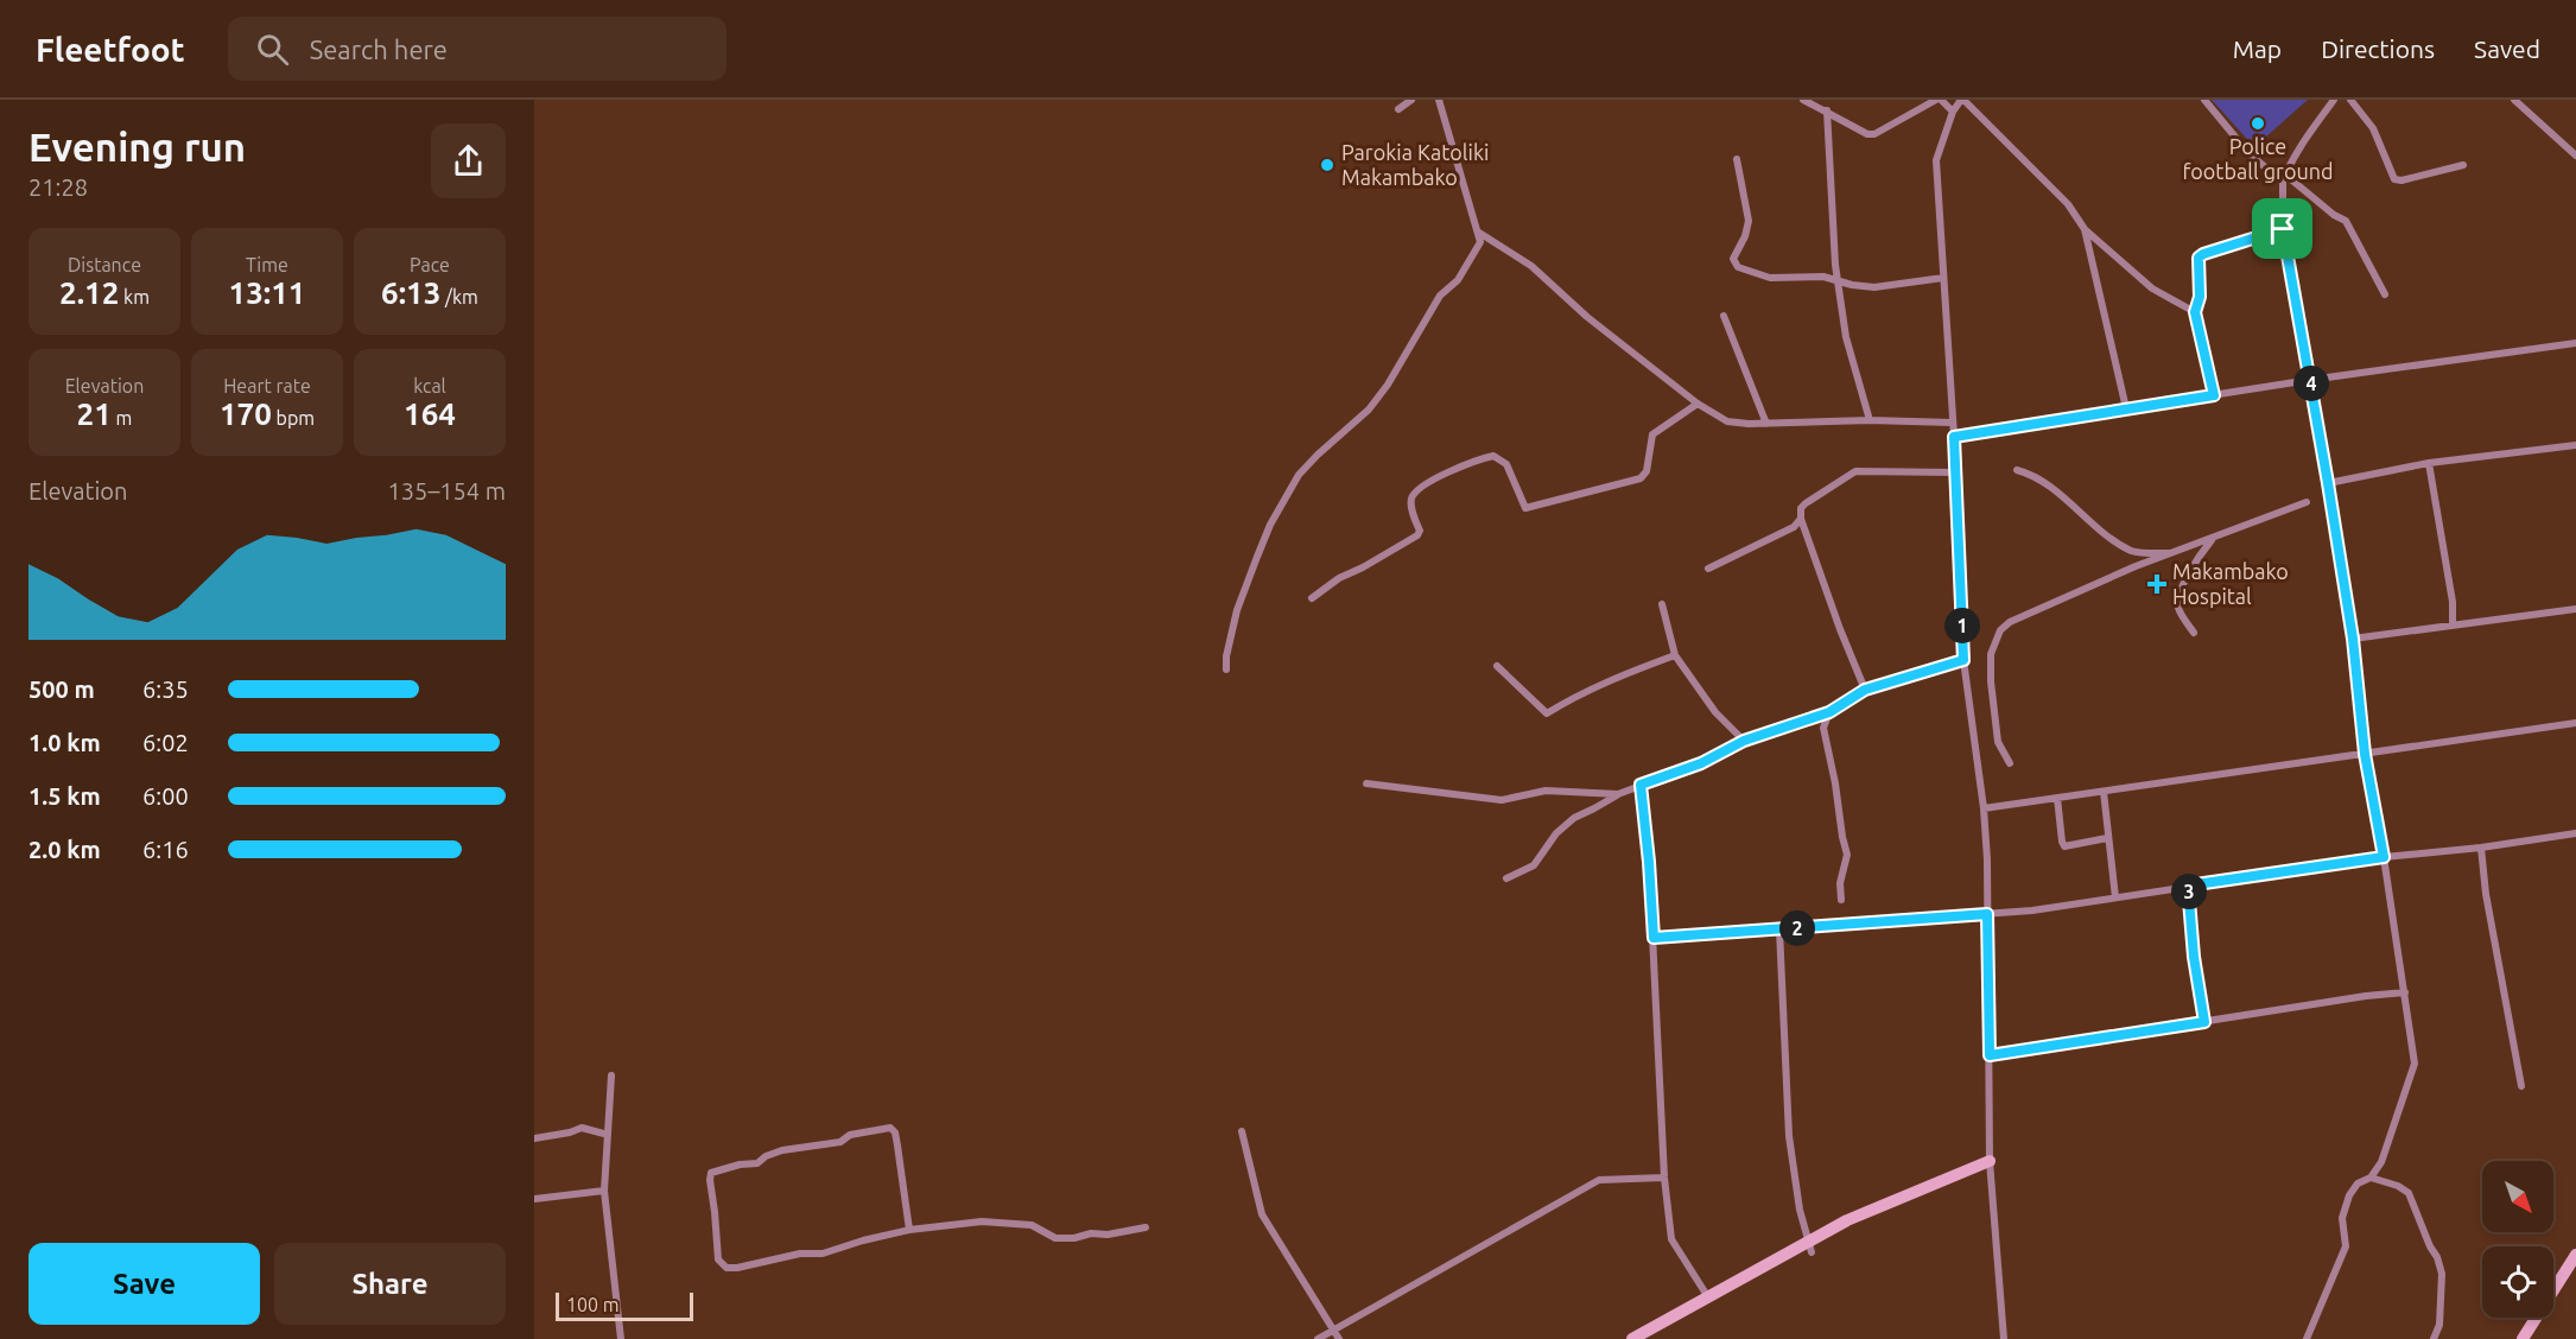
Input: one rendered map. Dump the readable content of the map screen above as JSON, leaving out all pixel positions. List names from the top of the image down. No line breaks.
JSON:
{"places":{"other":["Police football ground","Parokia Katoliki Makambako"],"health":["Makambako Hospital"]},"scale_bar":"100 m","north":"bottom right","page":{"header":"Fleetfoot","search":"Search here","nav":["Map","Directions","Saved"],"heading":["Evening run","21:28"],"stats":[["Distance","2.12 km"],["Time","13:11"],["Pace","6:13 /km"],["Elevation","21 m"],["Heart rate","170 bpm"],["kcal","164"]],"pins":["4","1","3","2"],"chart":["Elevation","135–154 m"],"list":[{"name":"500 m","note":"6:35"},{"name":"1.0 km","note":"6:02"},{"name":"1.5 km","note":"6:00"},{"name":"2.0 km","note":"6:16"}],"buttons":["Save","Share"],"scale":"100 m"}}
